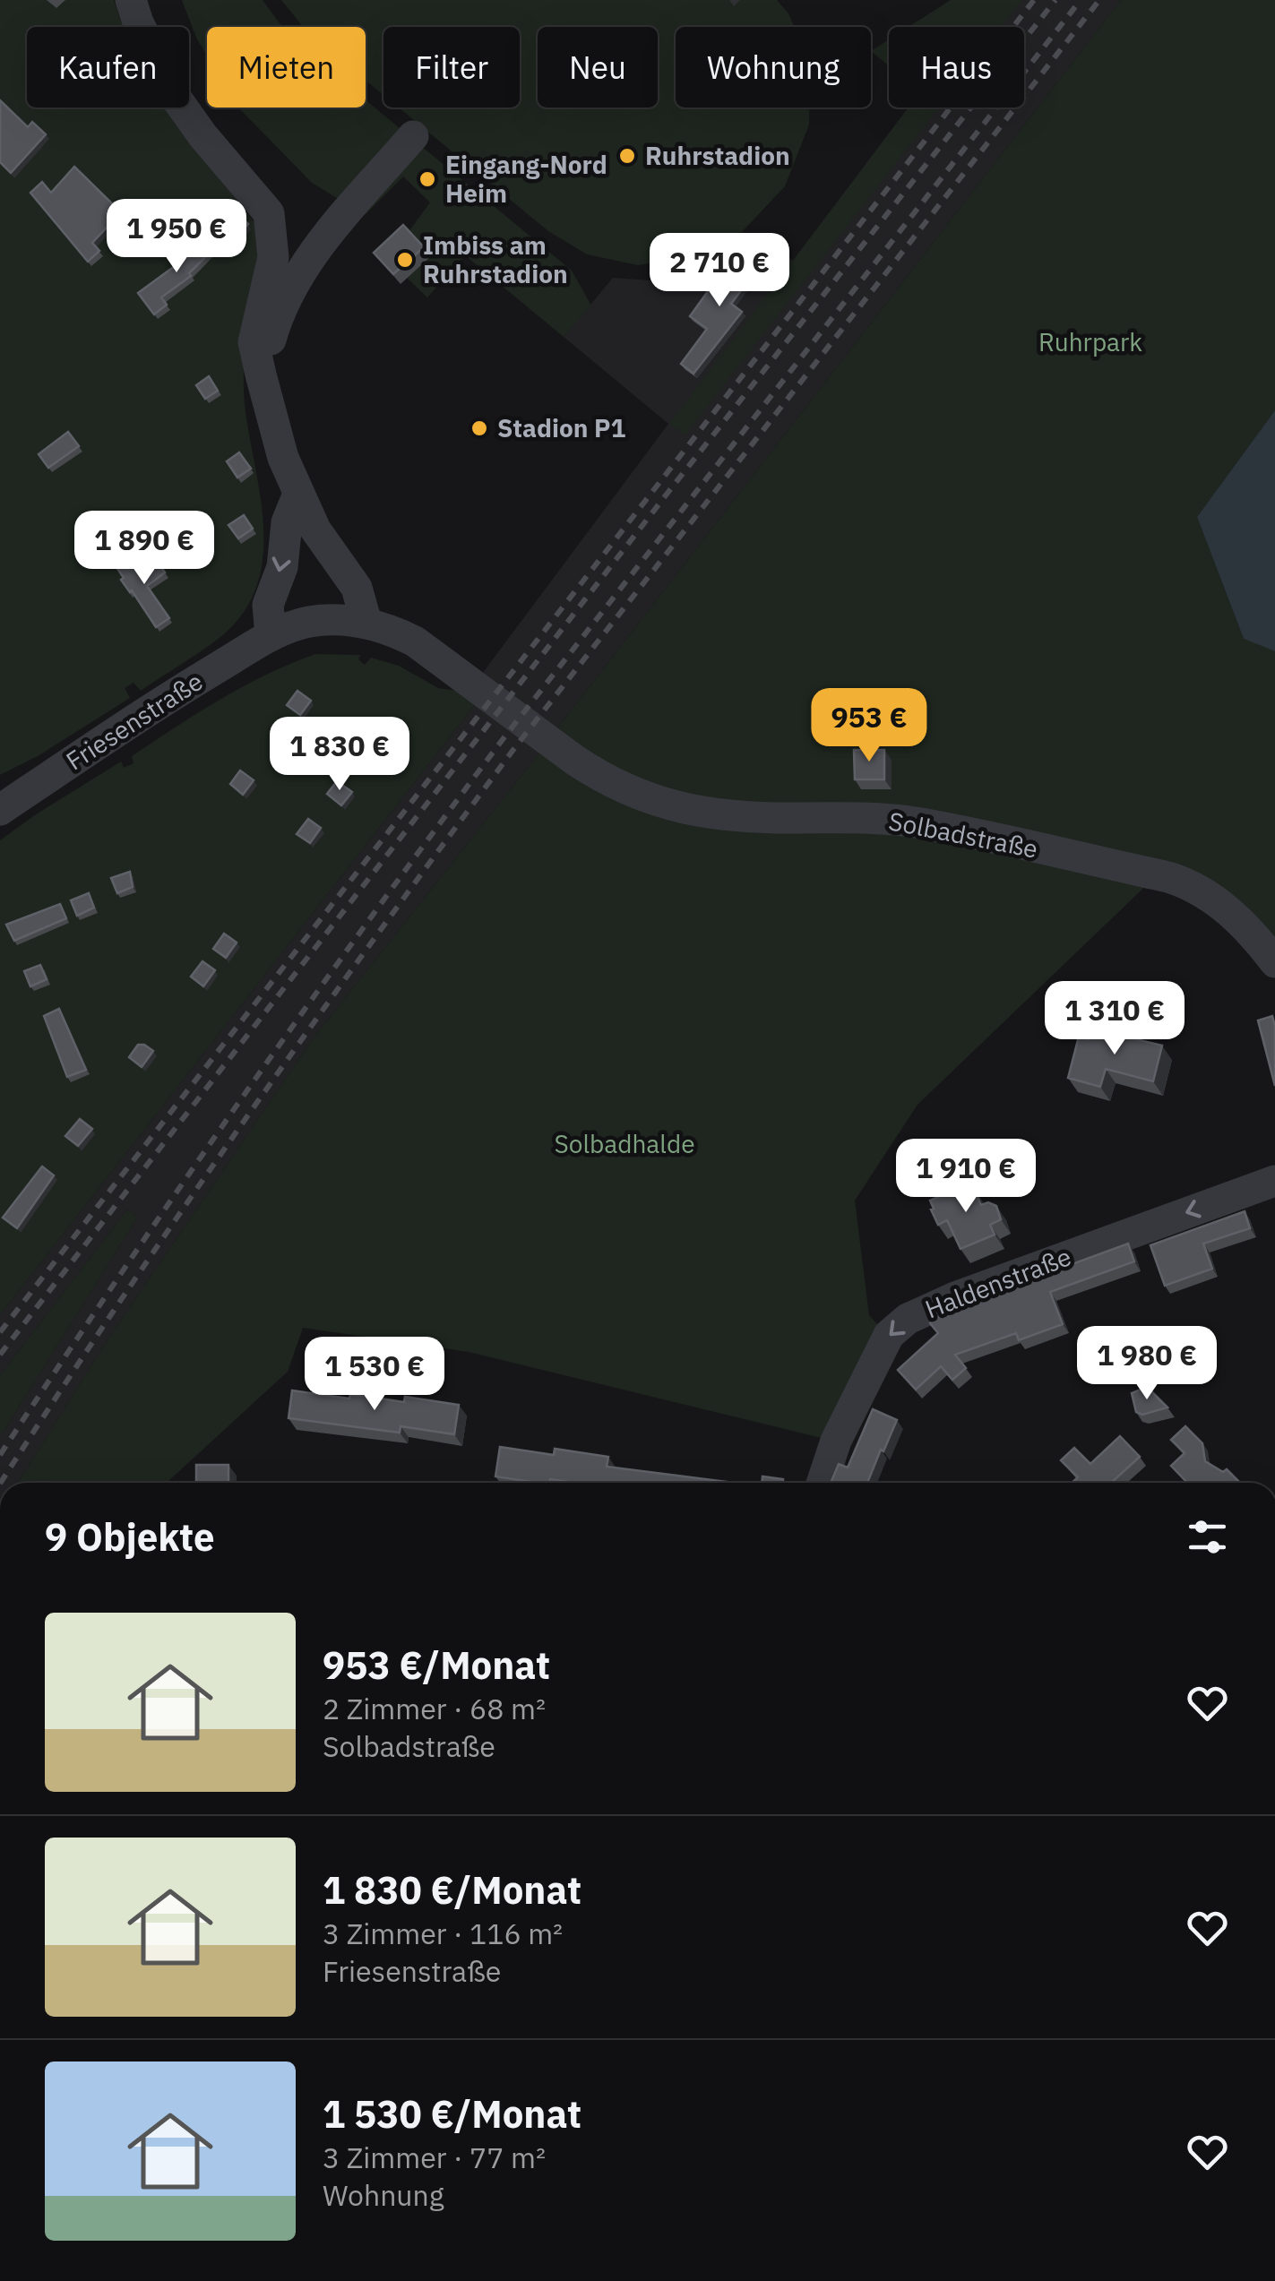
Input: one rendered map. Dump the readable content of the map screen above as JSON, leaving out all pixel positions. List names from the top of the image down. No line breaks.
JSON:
{"streets":{"street":["Friesenstraße","Solbadstraße","Haldenstraße"]},"crossings":[["Friesenstraße","Solbadstraße"]],"one_way":["Haldenstraße"],"parks":["Ruhrpark","Solbadhalde"],"places":["Ruhrstadion","Eingang-Nord Heim","Imbiss am Ruhrstadion","Stadion P1"],"page":{"chip":["Kaufen","Mieten","Filter","Neu","Wohnung","Haus"],"price":["1 950 €","2 710 €","1 890 €","953 €","1 830 €","1 310 €","1 910 €","1 980 €","1 530 €"],"heading":"9 Objekte","list":[{"name":"953 €/Monat","note":"2 Zimmer · 68 m² · Solbadstraße"},{"name":"1 830 €/Monat","note":"3 Zimmer · 116 m² · Friesenstraße"},{"name":"1 530 €/Monat","note":"3 Zimmer · 77 m² · Wohnung"}]}}
